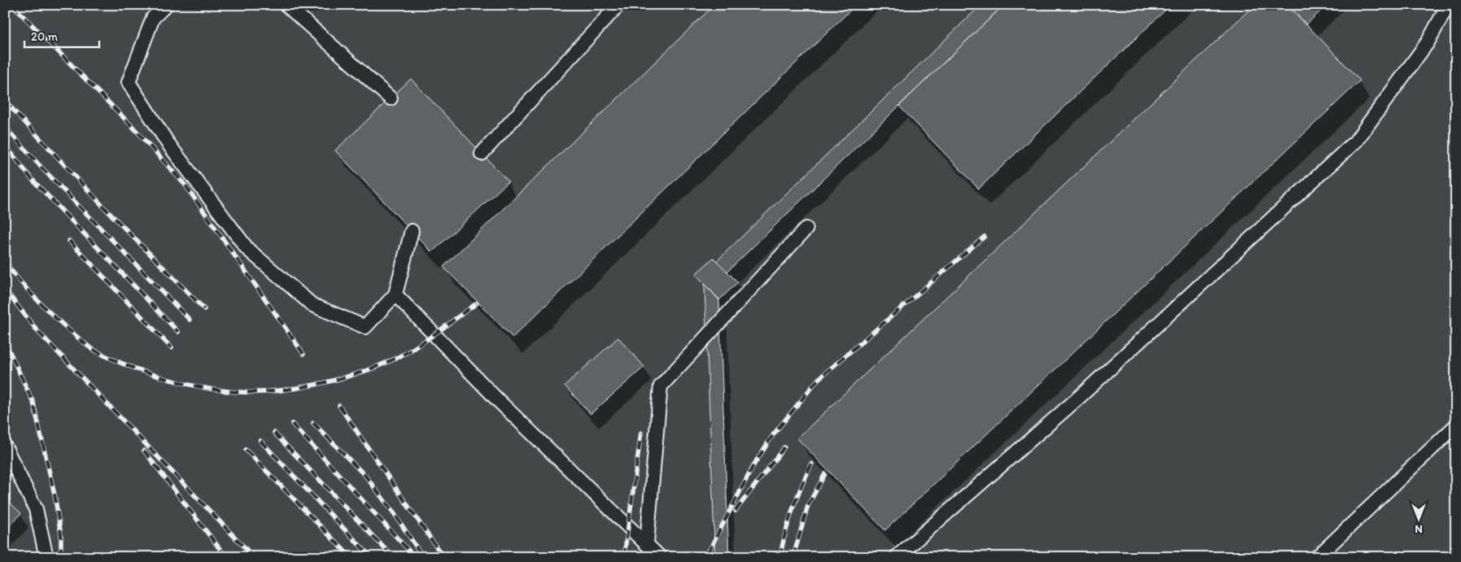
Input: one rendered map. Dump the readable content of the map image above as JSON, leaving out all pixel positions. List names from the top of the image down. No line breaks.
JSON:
{"scale_bar":"20 m","north":"bottom"}
